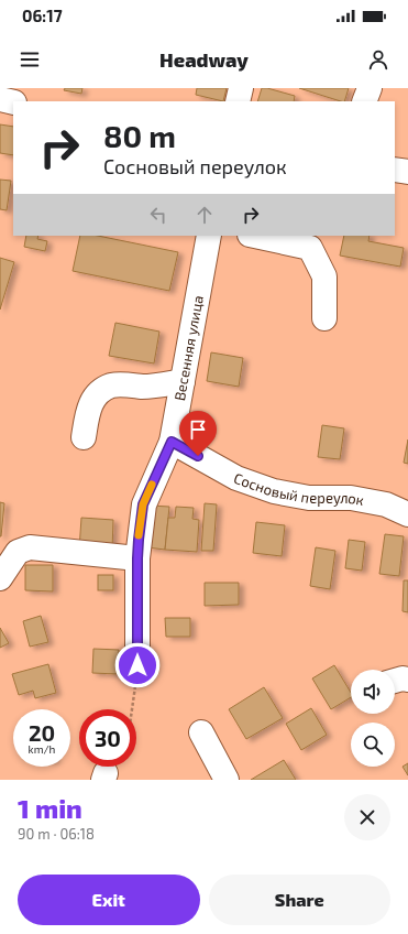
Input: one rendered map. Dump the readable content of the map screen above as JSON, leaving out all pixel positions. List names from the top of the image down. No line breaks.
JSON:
{"streets":{"street":["Весенняя улица","Сосновый переулок"]},"crossings":[["Весенняя улица","Сосновый переулок"]],"page":{"status":"06:17","header":"Headway","turn":["80 m","Сосновый переулок"],"speed":"20 km/h","limit":"30","heading":["1 min","90 m · 06:18"],"buttons":["Exit","Share"]}}
